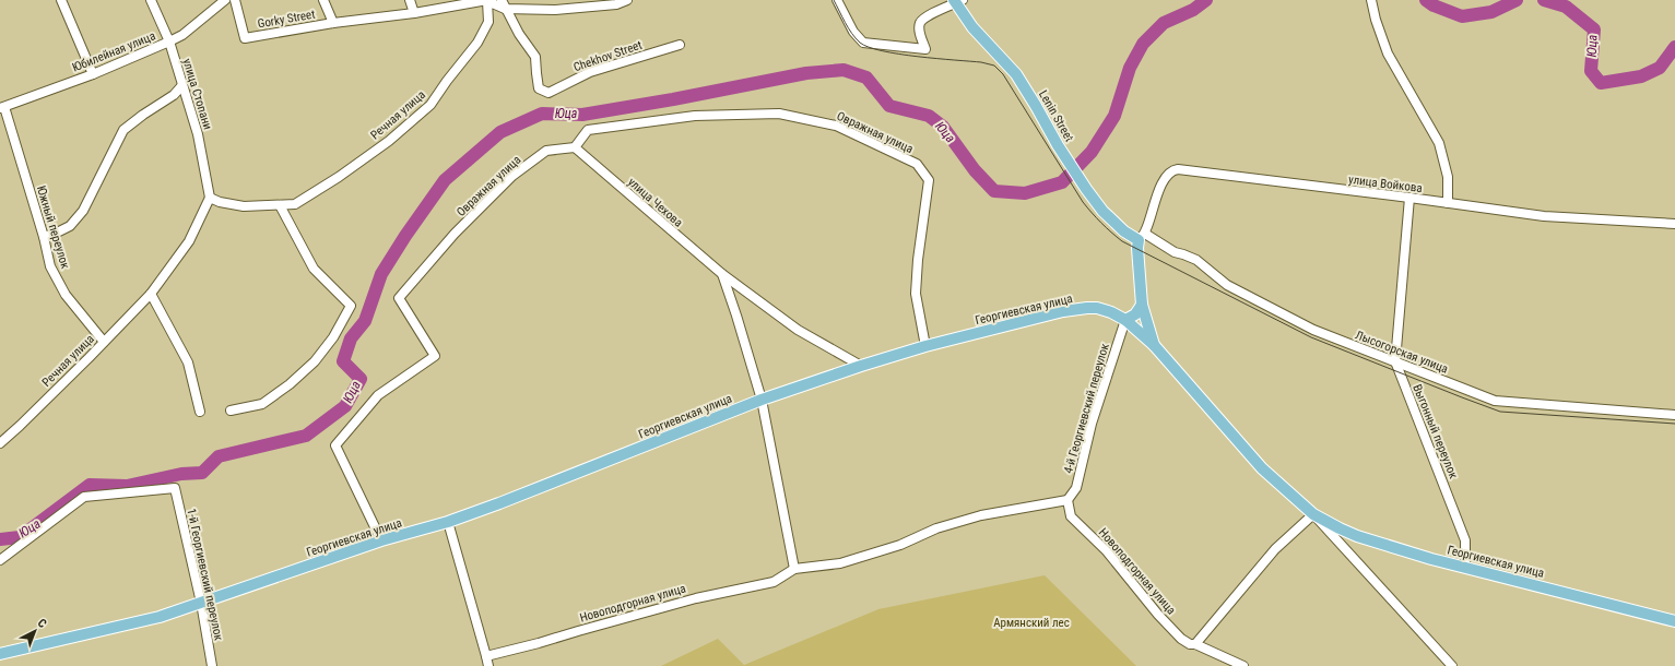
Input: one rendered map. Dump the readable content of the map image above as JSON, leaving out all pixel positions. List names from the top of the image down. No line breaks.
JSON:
{"streets":{"main road":["Lenin Street","Георгиевская улица"],"street":["Gorky Street","Юбилейная улица","Chekhov Street","улица Стопани","Речная улица","Овражная улица","улица Войкова","улица Чехова","Южный переулок","Лысогорская улица","4-й Георгиевский переулок","Выгонный переулок","Новоподгорная улица","1-й Георгиевский переулок"]},"crossings":[["Gorky Street","Речная улица"],["Юбилейная улица","улица Стопани"],["Юбилейная улица","Южный переулок"],["улица Стопани","Речная улица"],["Речная улица","Южный переулок"],["Lenin Street","улица Войкова"],["Lenin Street","Лысогорская улица"],["Овражная улица","улица Чехова"],["Овражная улица","Георгиевская улица"],["улица Войкова","Лысогорская улица"],["улица Войкова","Выгонный переулок"],["улица Чехова","Георгиевская улица"],["Георгиевская улица","4-й Георгиевский переулок"],["Георгиевская улица","Выгонный переулок"],["Георгиевская улица","1-й Георгиевский переулок"],["Лысогорская улица","Выгонный переулок"],["4-й Георгиевский переулок","Новоподгорная улица"]],"water":["Юца"],"parks":["Армянский лес"],"north":"top right"}
